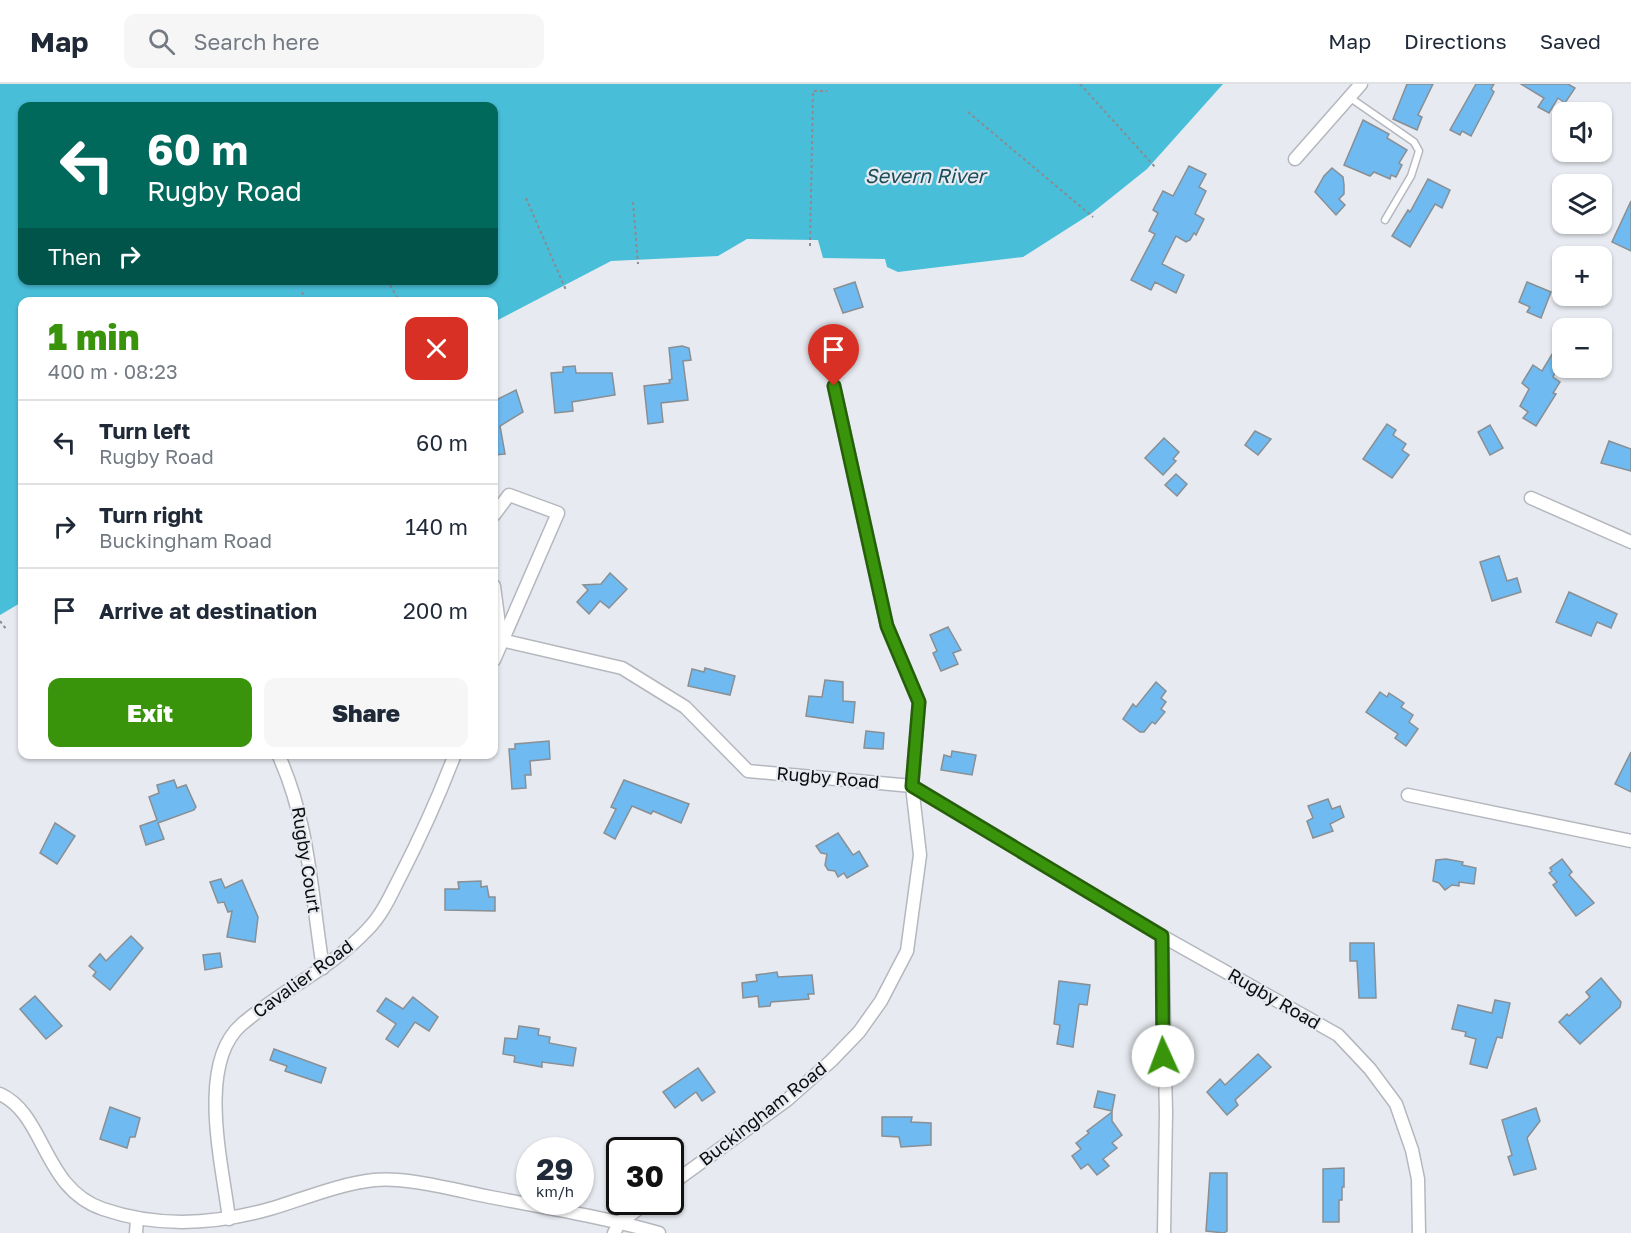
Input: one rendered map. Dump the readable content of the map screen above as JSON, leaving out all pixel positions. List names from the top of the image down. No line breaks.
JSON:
{"streets":{"street":["Rugby Road","Rugby Court","Cavalier Road","Buckingham Road"]},"crossings":[["Rugby Road","Buckingham Road"],["Rugby Court","Cavalier Road"]],"water":["Severn River"],"page":{"header":"Map","search":"Search here","nav":["Map","Directions","Saved"],"map_buttons":["+","−"],"turn":["60 m","Rugby Road"],"then":"Then","heading":["1 min","400 m · 08:23"],"list":[{"name":"Turn left","note":"Rugby Road","value":"60 m"},{"name":"Turn right","note":"Buckingham Road","value":"140 m"},{"name":"Arrive at destination","value":"200 m"}],"buttons":["Exit","Share"],"speed":"29 km/h","limit":"30"}}
